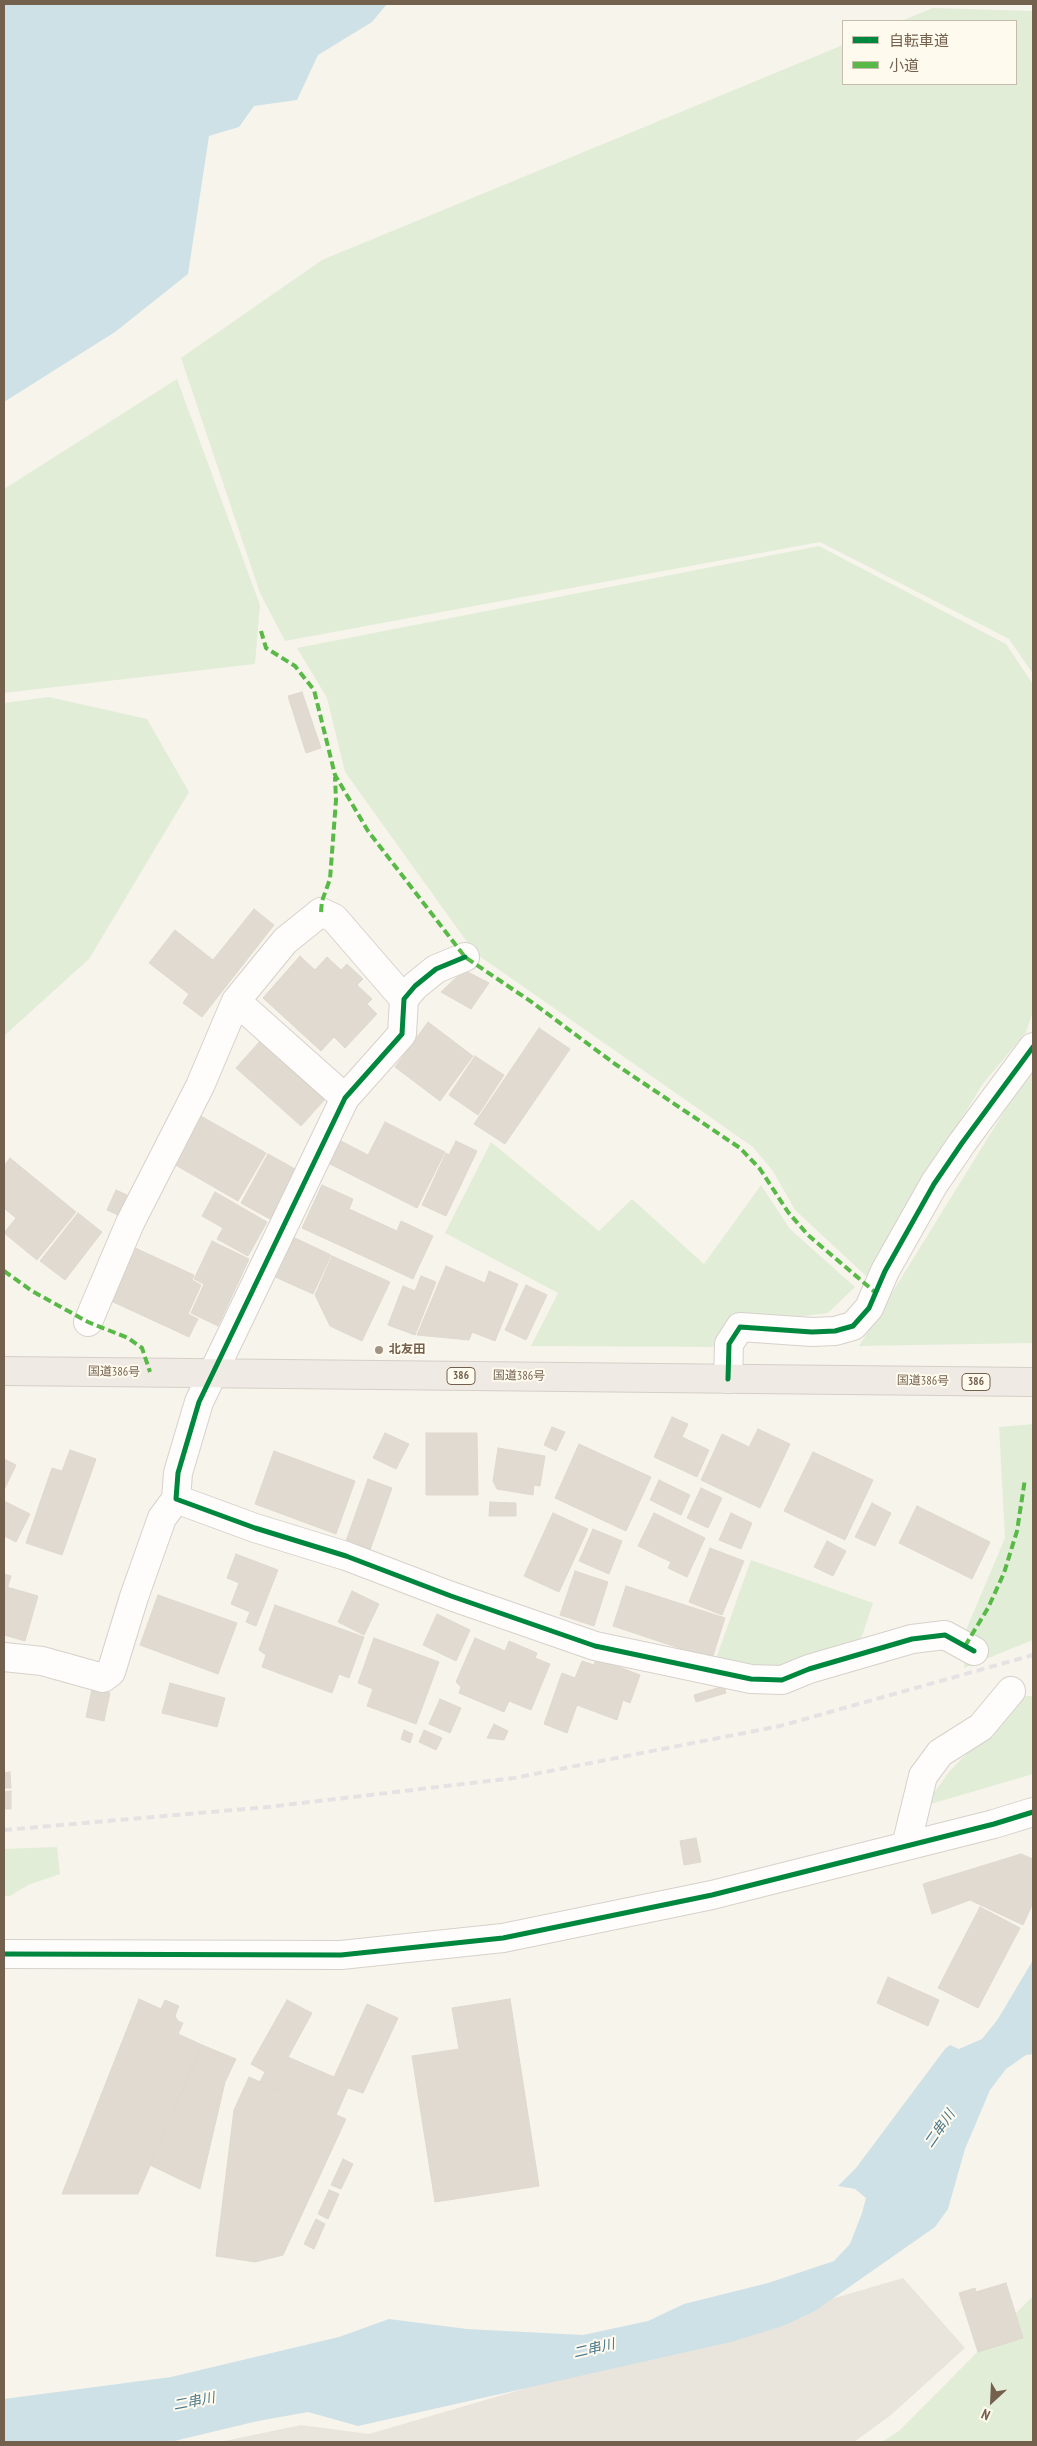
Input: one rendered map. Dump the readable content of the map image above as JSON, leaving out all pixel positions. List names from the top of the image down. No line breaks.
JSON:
{"streets":{"highway":["国道386号","386"]},"water":["二串川"],"places":["北友田"],"legend":["自転車道","小道"],"north":"bottom left"}
